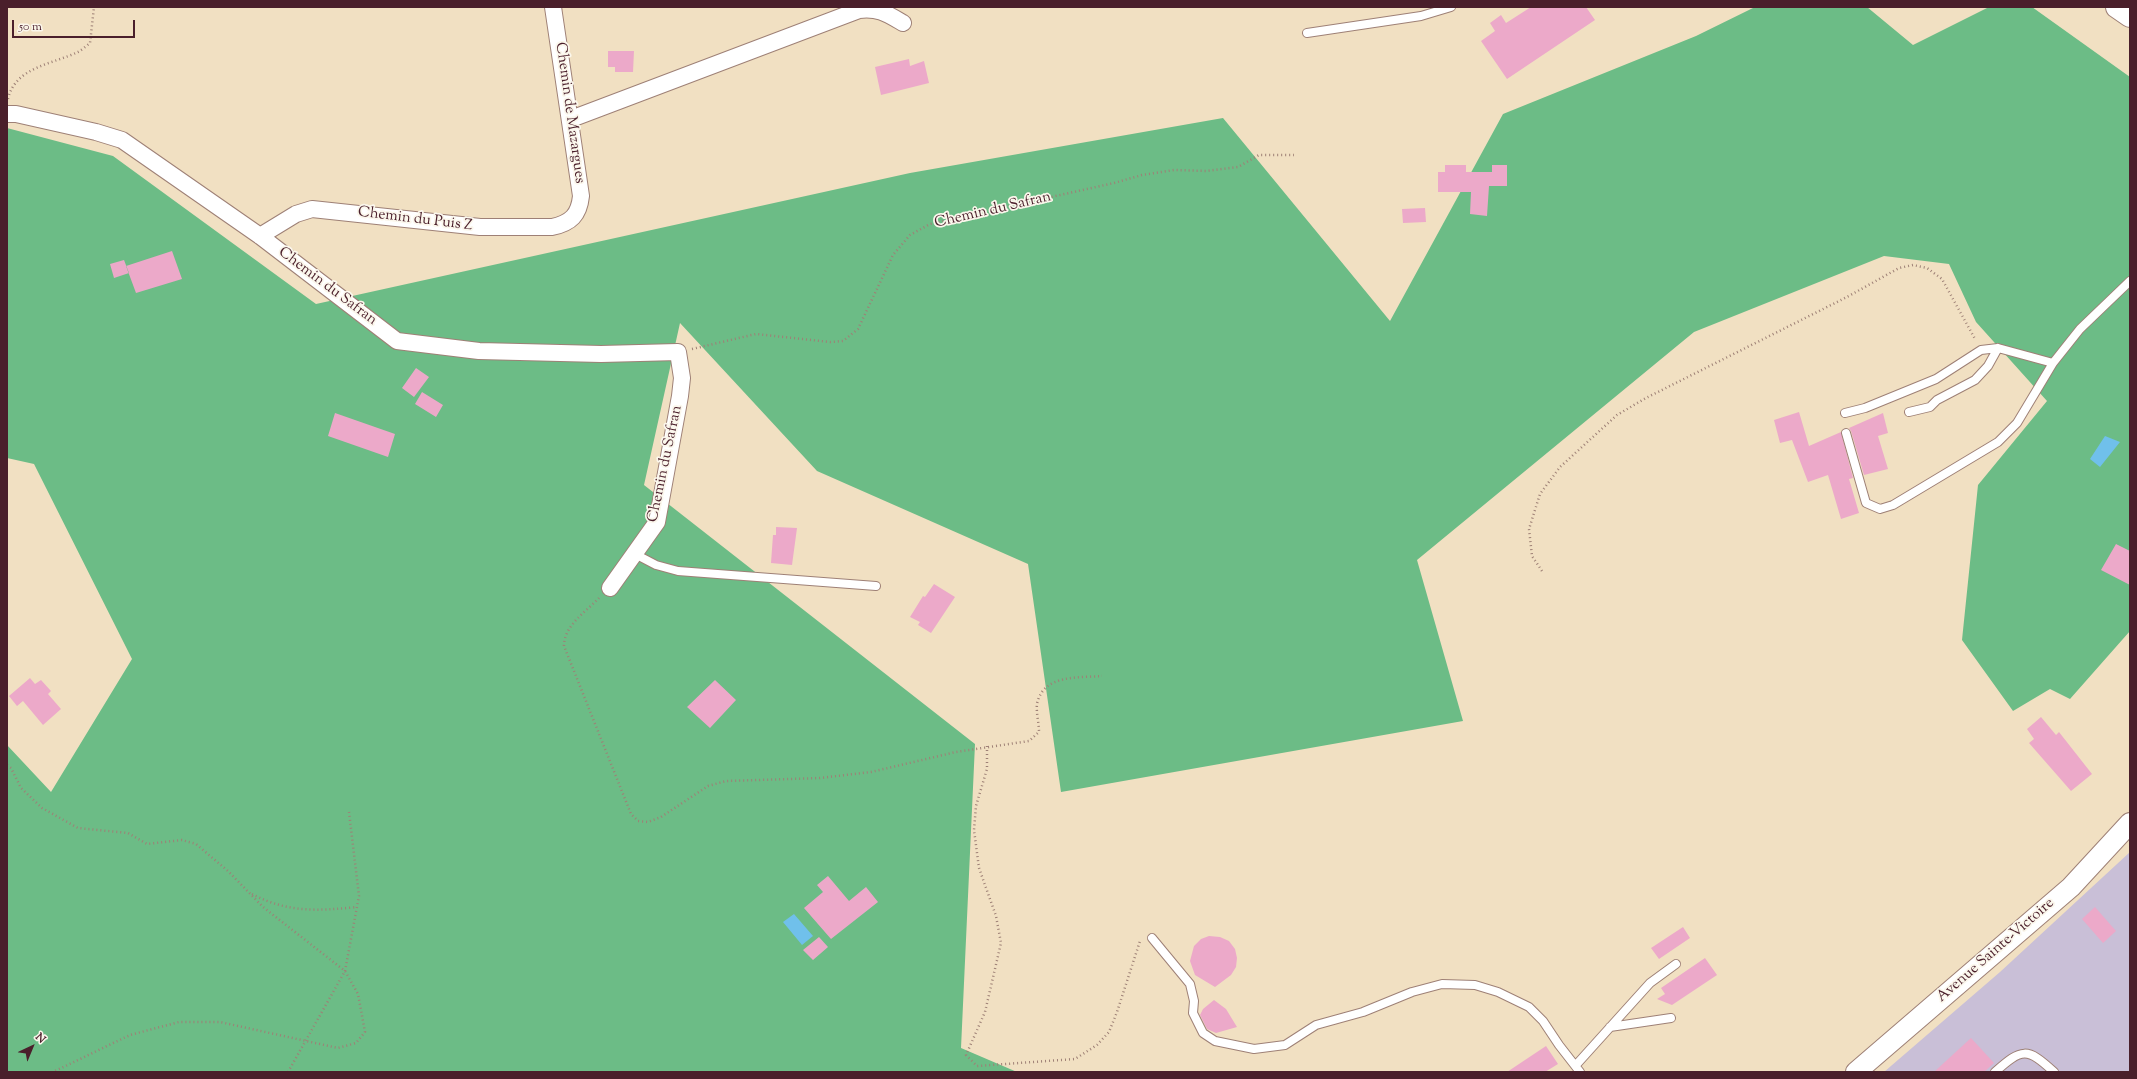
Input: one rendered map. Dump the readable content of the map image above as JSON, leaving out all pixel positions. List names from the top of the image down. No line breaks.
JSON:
{"streets":{"street":["Chemin de Mazargues","Chemin du Safran","Chemin du Puis Z","Avenue Sainte-Victoire"]},"crossings":[["Chemin de Mazargues","Chemin du Puis Z"],["Chemin du Safran","Chemin du Puis Z"]],"scale_bar":"50 m","north":"top right"}
